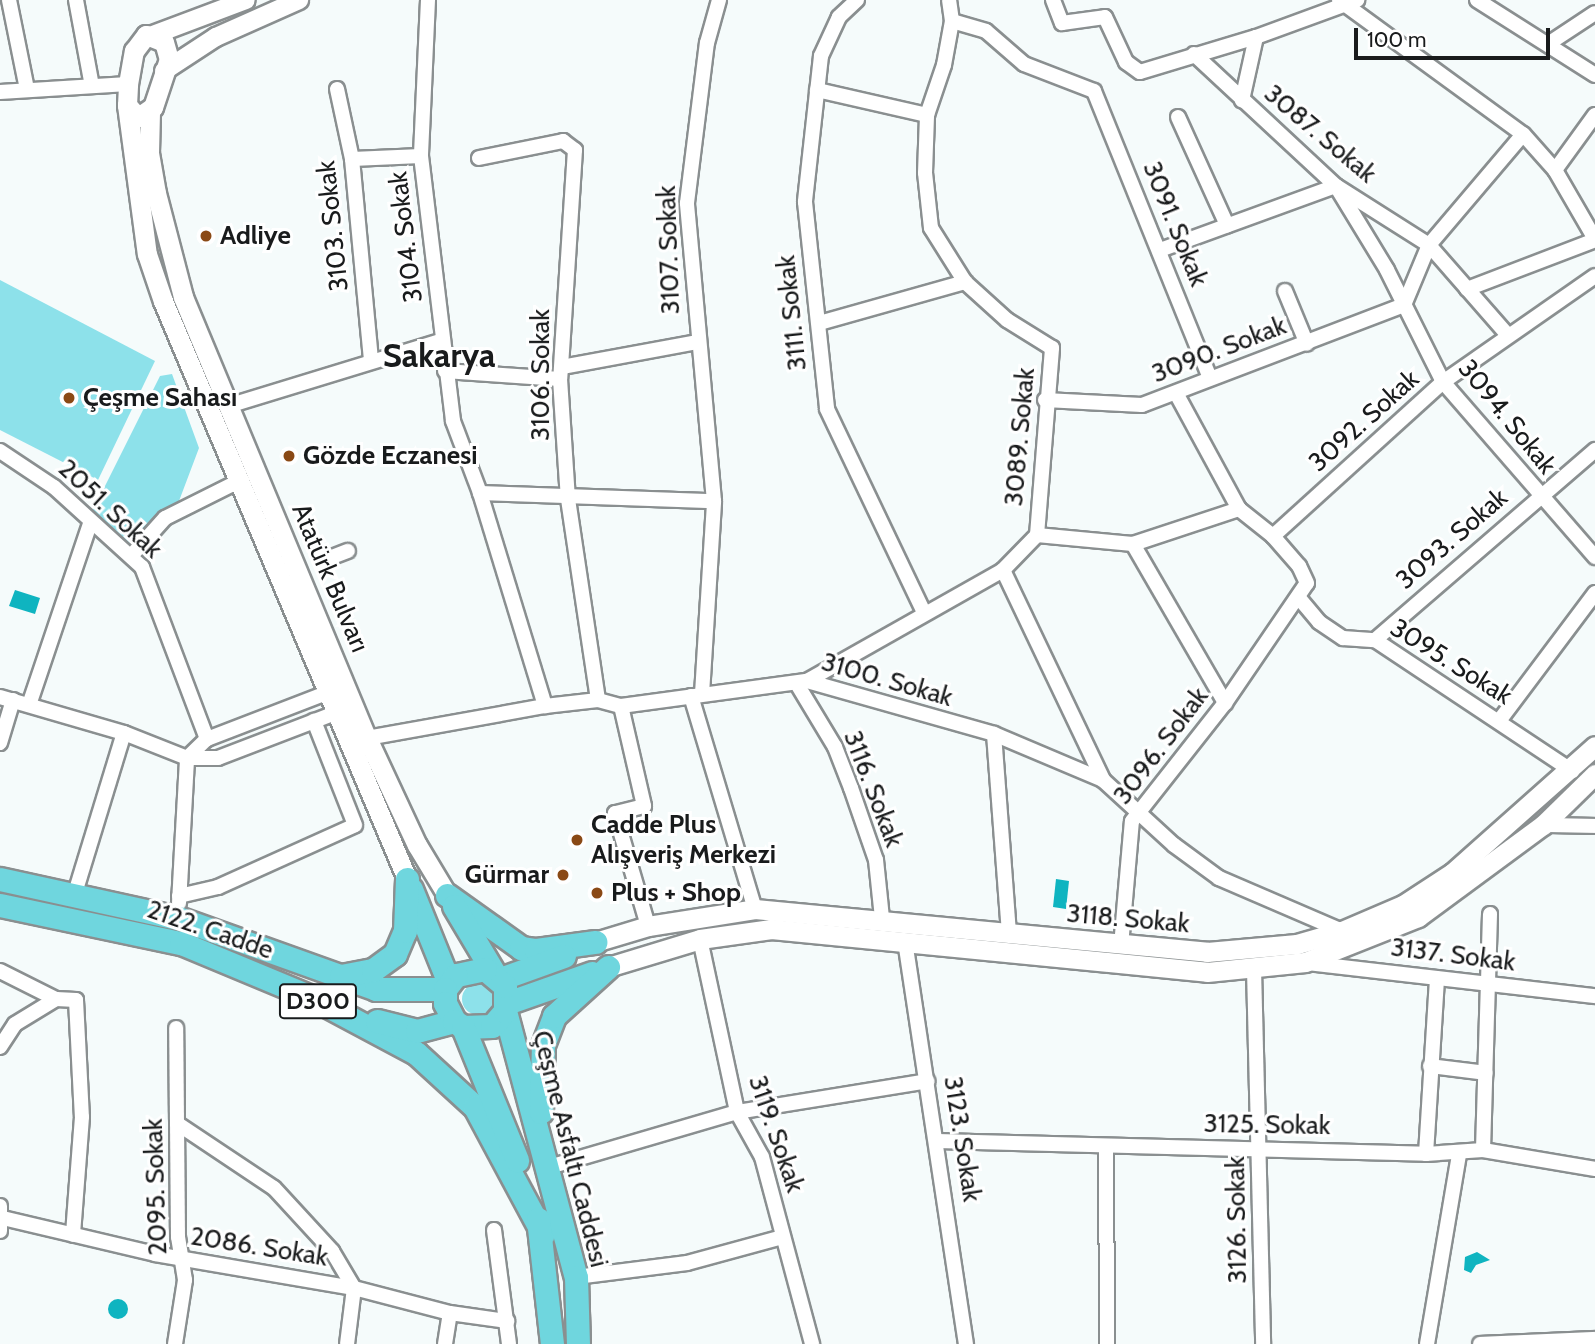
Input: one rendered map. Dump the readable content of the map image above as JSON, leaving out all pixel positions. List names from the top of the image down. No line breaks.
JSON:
{"streets":{"highway":["2122. Cadde","D300","Çeşme Asfaltı Caddesi"],"main road":["Atatürk Bulvarı","3118. Sokak"],"street":["3087. Sokak","3091. Sokak","3103. Sokak","3104. Sokak","3107. Sokak","3111. Sokak","3090. Sokak","3106. Sokak","3094. Sokak","3092. Sokak","3089. Sokak","2051. Sokak","3093. Sokak","3095. Sokak","3100. Sokak","3096. Sokak","3116. Sokak","3137. Sokak","3125. Sokak","3119. Sokak","3123. Sokak","2095. Sokak","3126. Sokak","2086. Sokak"]},"crossings":[["3087. Sokak","3094. Sokak"],["3087. Sokak","3092. Sokak"],["3091. Sokak","3090. Sokak"],["3091. Sokak","3089. Sokak"],["3104. Sokak","3100. Sokak"],["3107. Sokak","3100. Sokak"],["3111. Sokak","3089. Sokak"],["3090. Sokak","3094. Sokak"],["3090. Sokak","3089. Sokak"],["3106. Sokak","3100. Sokak"],["3094. Sokak","3092. Sokak"],["3094. Sokak","3093. Sokak"],["3089. Sokak","3100. Sokak"],["3089. Sokak","3116. Sokak"],["3093. Sokak","3095. Sokak"],["Atatürk Bulvarı","3100. Sokak"],["3095. Sokak","3096. Sokak"],["3095. Sokak","3118. Sokak"],["3100. Sokak","3096. Sokak"],["3100. Sokak","3116. Sokak"],["3100. Sokak","3118. Sokak"],["3096. Sokak","3118. Sokak"],["3116. Sokak","3118. Sokak"],["3118. Sokak","3137. Sokak"],["3118. Sokak","3119. Sokak"],["3118. Sokak","3123. Sokak"],["3118. Sokak","3126. Sokak"],["2122. Cadde","D300"],["2122. Cadde","Çeşme Asfaltı Caddesi"],["D300","Çeşme Asfaltı Caddesi"],["3125. Sokak","3123. Sokak"],["3125. Sokak","3126. Sokak"],["2095. Sokak","2086. Sokak"]],"districts":["Sakarya"],"places":["Adliye","Çeşme Sahası","Gözde Eczanesi","Cadde Plus Alışveriş Merkezi","Gürmar","Plus + Shop"],"scale_bar":"100 m"}
